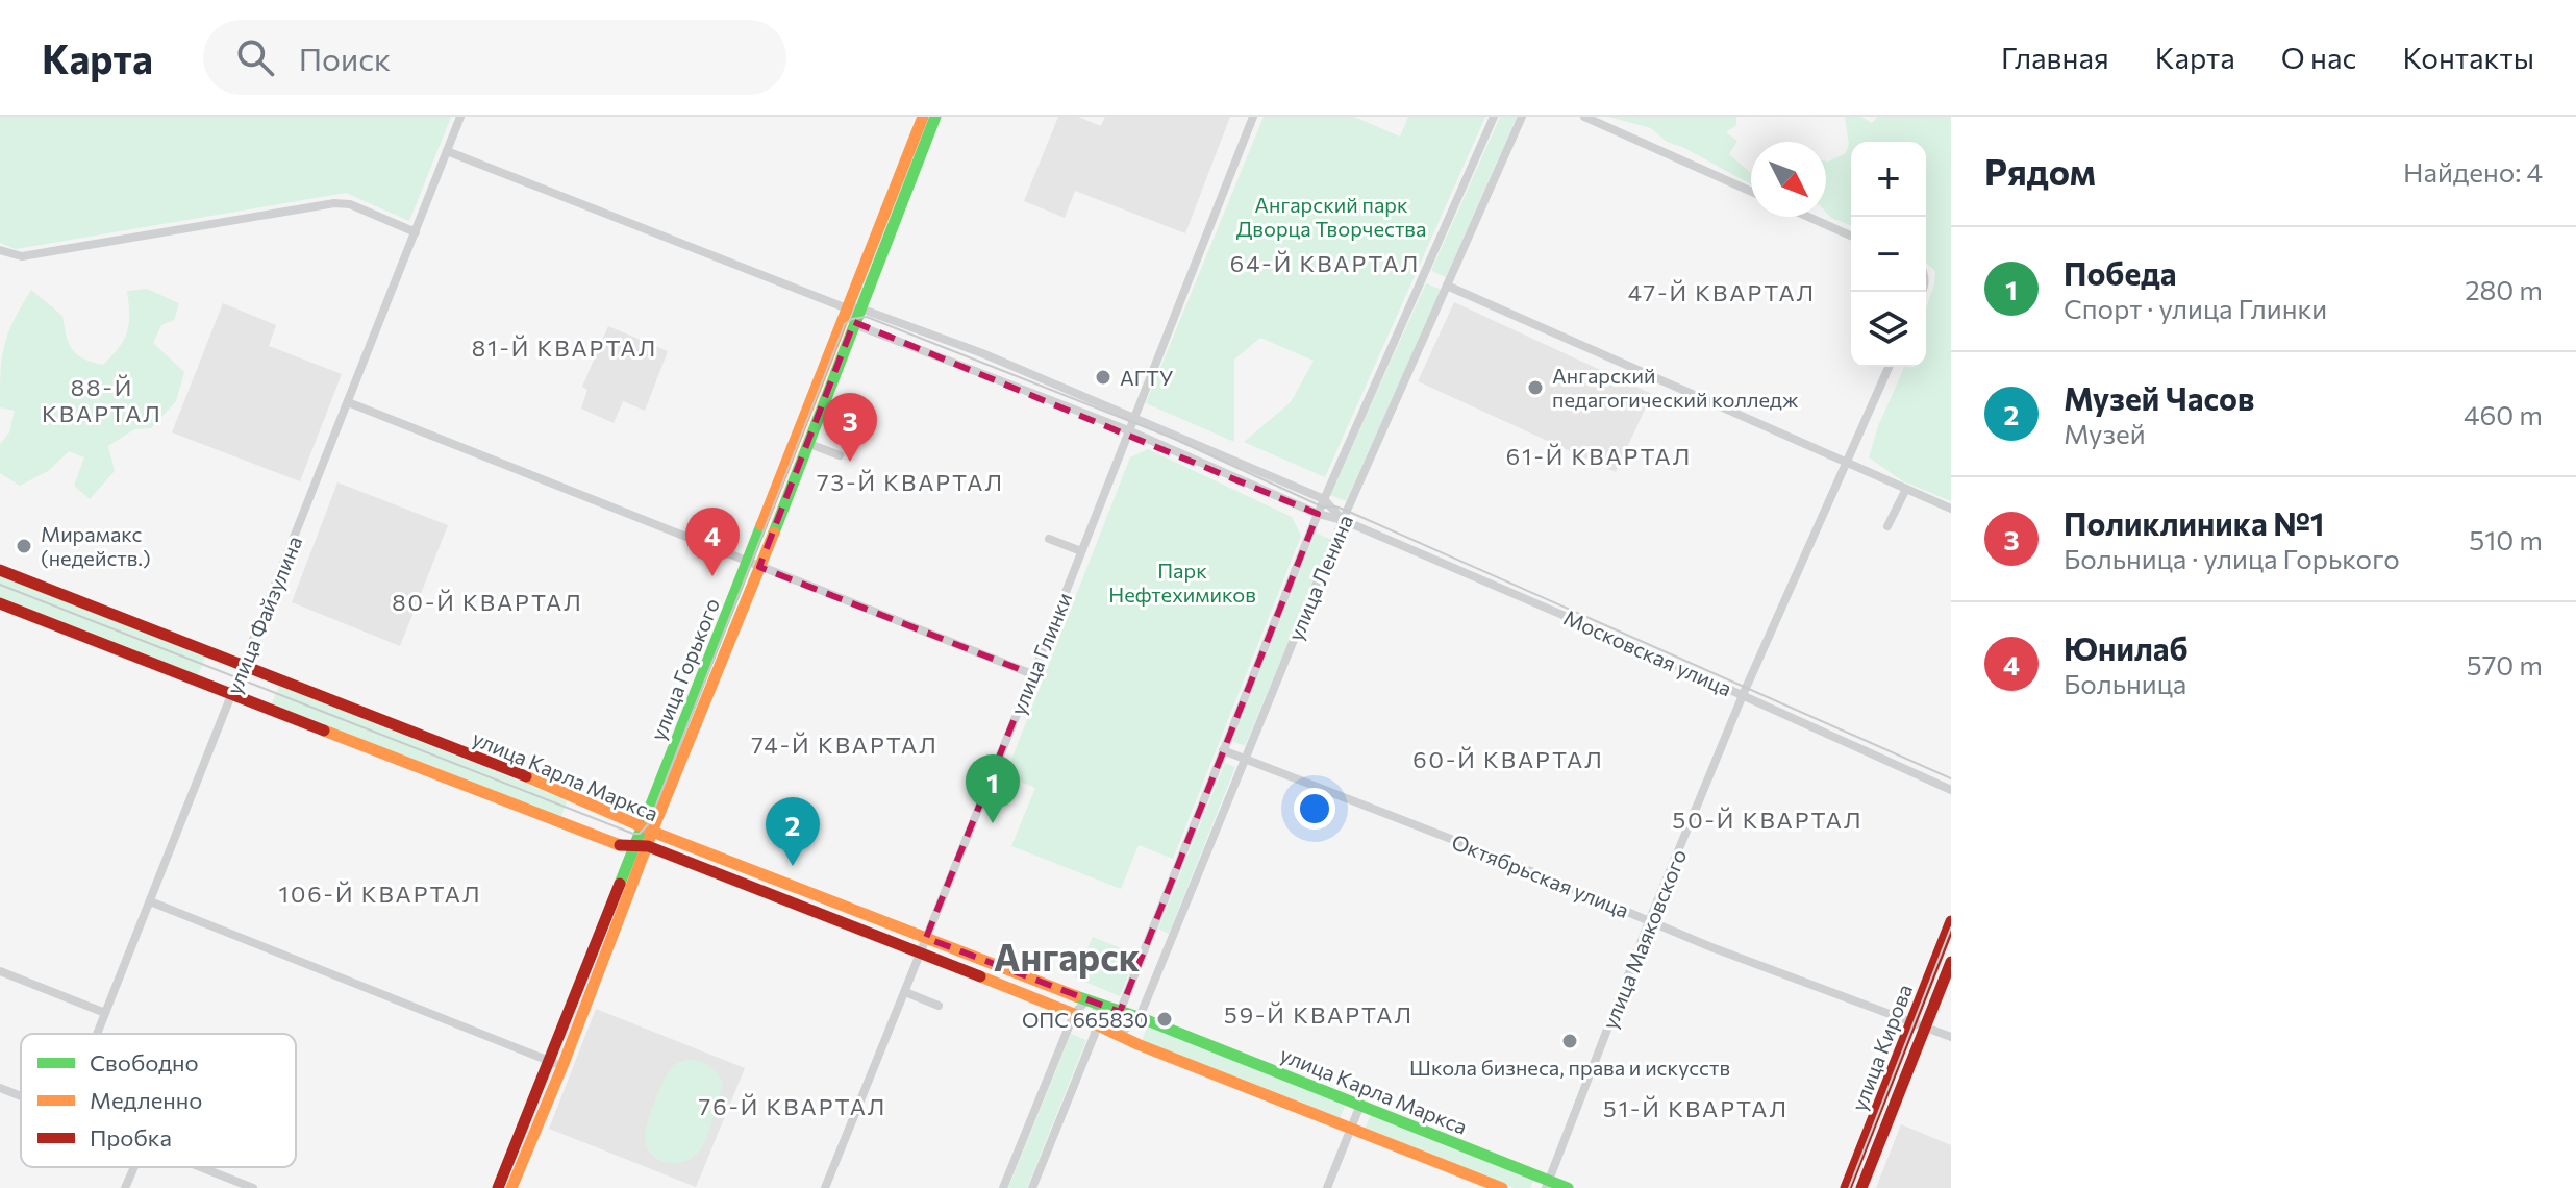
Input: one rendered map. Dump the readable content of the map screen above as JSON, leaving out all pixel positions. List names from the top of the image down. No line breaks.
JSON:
{"streets":{"street":["улица Ленина","улица Файзулина","Московская улица","улица Глинки","улица Горького","улица Карла Маркса","Октябрьская улица","улица Маяковского","улица Кирова"]},"crossings":[["улица Ленина","Московская улица"],["улица Ленина","улица Карла Маркса"],["улица Ленина","Октябрьская улица"],["улица Файзулина","Московская улица"],["улица Файзулина","улица Карла Маркса"],["Московская улица","улица Глинки"],["Московская улица","улица Горького"],["Московская улица","улица Маяковского"],["улица Глинки","улица Карла Маркса"],["улица Горького","улица Карла Маркса"],["улица Карла Маркса","улица Маяковского"],["Октябрьская улица","улица Маяковского"],["Октябрьская улица","улица Кирова"]],"districts":["64-Й КВАРТАЛ","47-Й КВАРТАЛ","81-Й КВАРТАЛ","88-Й КВАРТАЛ","61-Й КВАРТАЛ","73-Й КВАРТАЛ","80-Й КВАРТАЛ","74-Й КВАРТАЛ","60-Й КВАРТАЛ","50-Й КВАРТАЛ","106-Й КВАРТАЛ","Ангарск","59-Й КВАРТАЛ","76-Й КВАРТАЛ","51-Й КВАРТАЛ"],"parks":["Ангарский парк Дворца Творчества","Парк Нефтехимиков"],"places":["АГТУ","Ангарский педагогический колледж","Мирамакс (недейств.)","ОПС 665830","Школа бизнеса, права и искусств"],"legend":["Свободно","Медленно","Пробка"],"north":"bottom right","page":{"header":"Карта","search":"Поиск","nav":["Главная","Карта","О нас","Контакты"],"heading":["Рядом","Найдено: 4"],"map_buttons":["+","−"],"list":[{"mark":"1","name":"Победа","note":"Спорт · улица Глинки","value":"280 m"},{"mark":"2","name":"Музей Часов","note":"Музей","value":"460 m"},{"mark":"3","name":"Поликлиника №1","note":"Больница · улица Горького","value":"510 m"},{"mark":"4","name":"Юнилаб","note":"Больница","value":"570 m"}],"pins":["3","4","1","2"]}}
